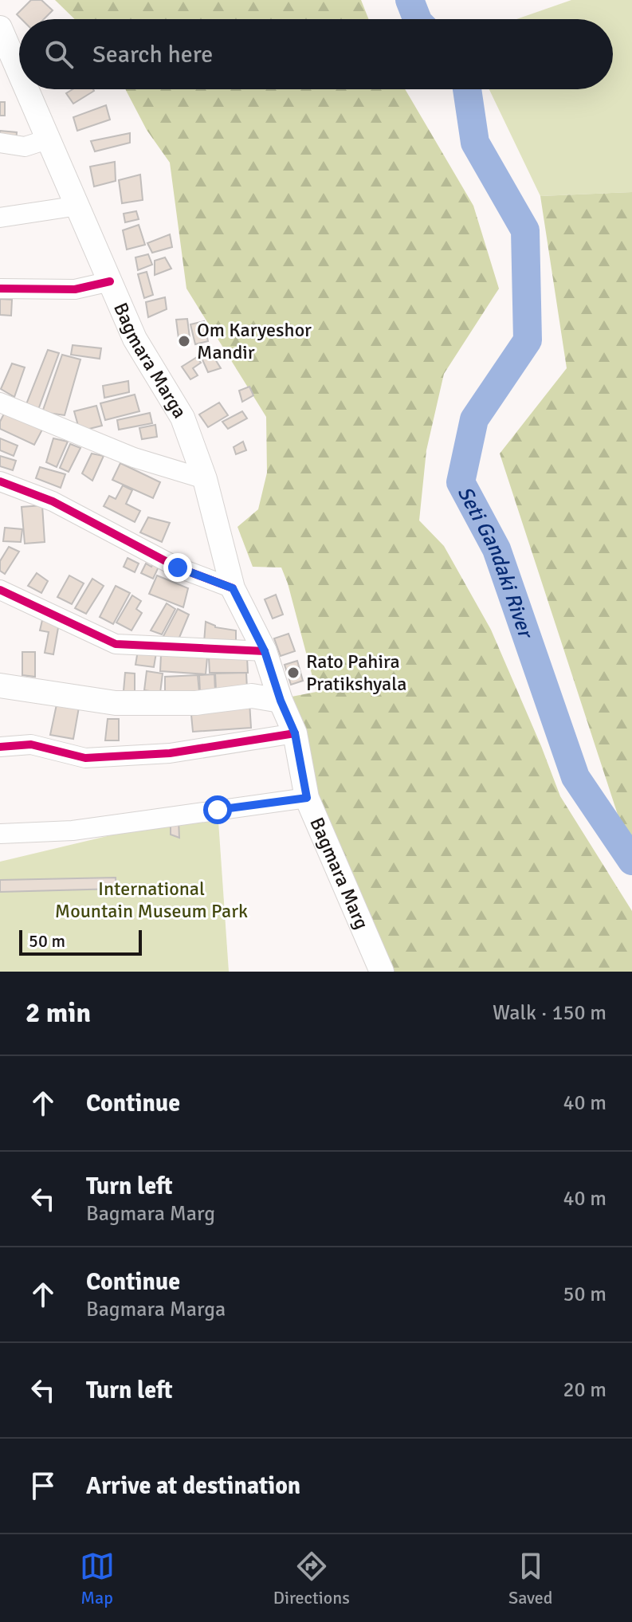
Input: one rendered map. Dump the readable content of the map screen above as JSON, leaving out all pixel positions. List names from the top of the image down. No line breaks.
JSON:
{"streets":{"main road":["Bagmara Marga","Bagmara Marg"]},"crossings":[["Bagmara Marga","Bagmara Marg"]],"water":["Seti Gandaki River"],"parks":["International Mountain Museum Park"],"places":["Om Karyeshor Mandir","Rato Pahira Pratikshyala"],"scale_bar":"50 m","page":{"search":"Search here","scale":"50 m","heading":["2 min","Walk · 150 m"],"list":[["Continue","40 m"],["Turn left","Bagmara Marg","40 m"],["Continue","Bagmara Marga","50 m"],["Turn left","20 m"],"Arrive at destination"],"nav":["Map","Directions","Saved"]}}
